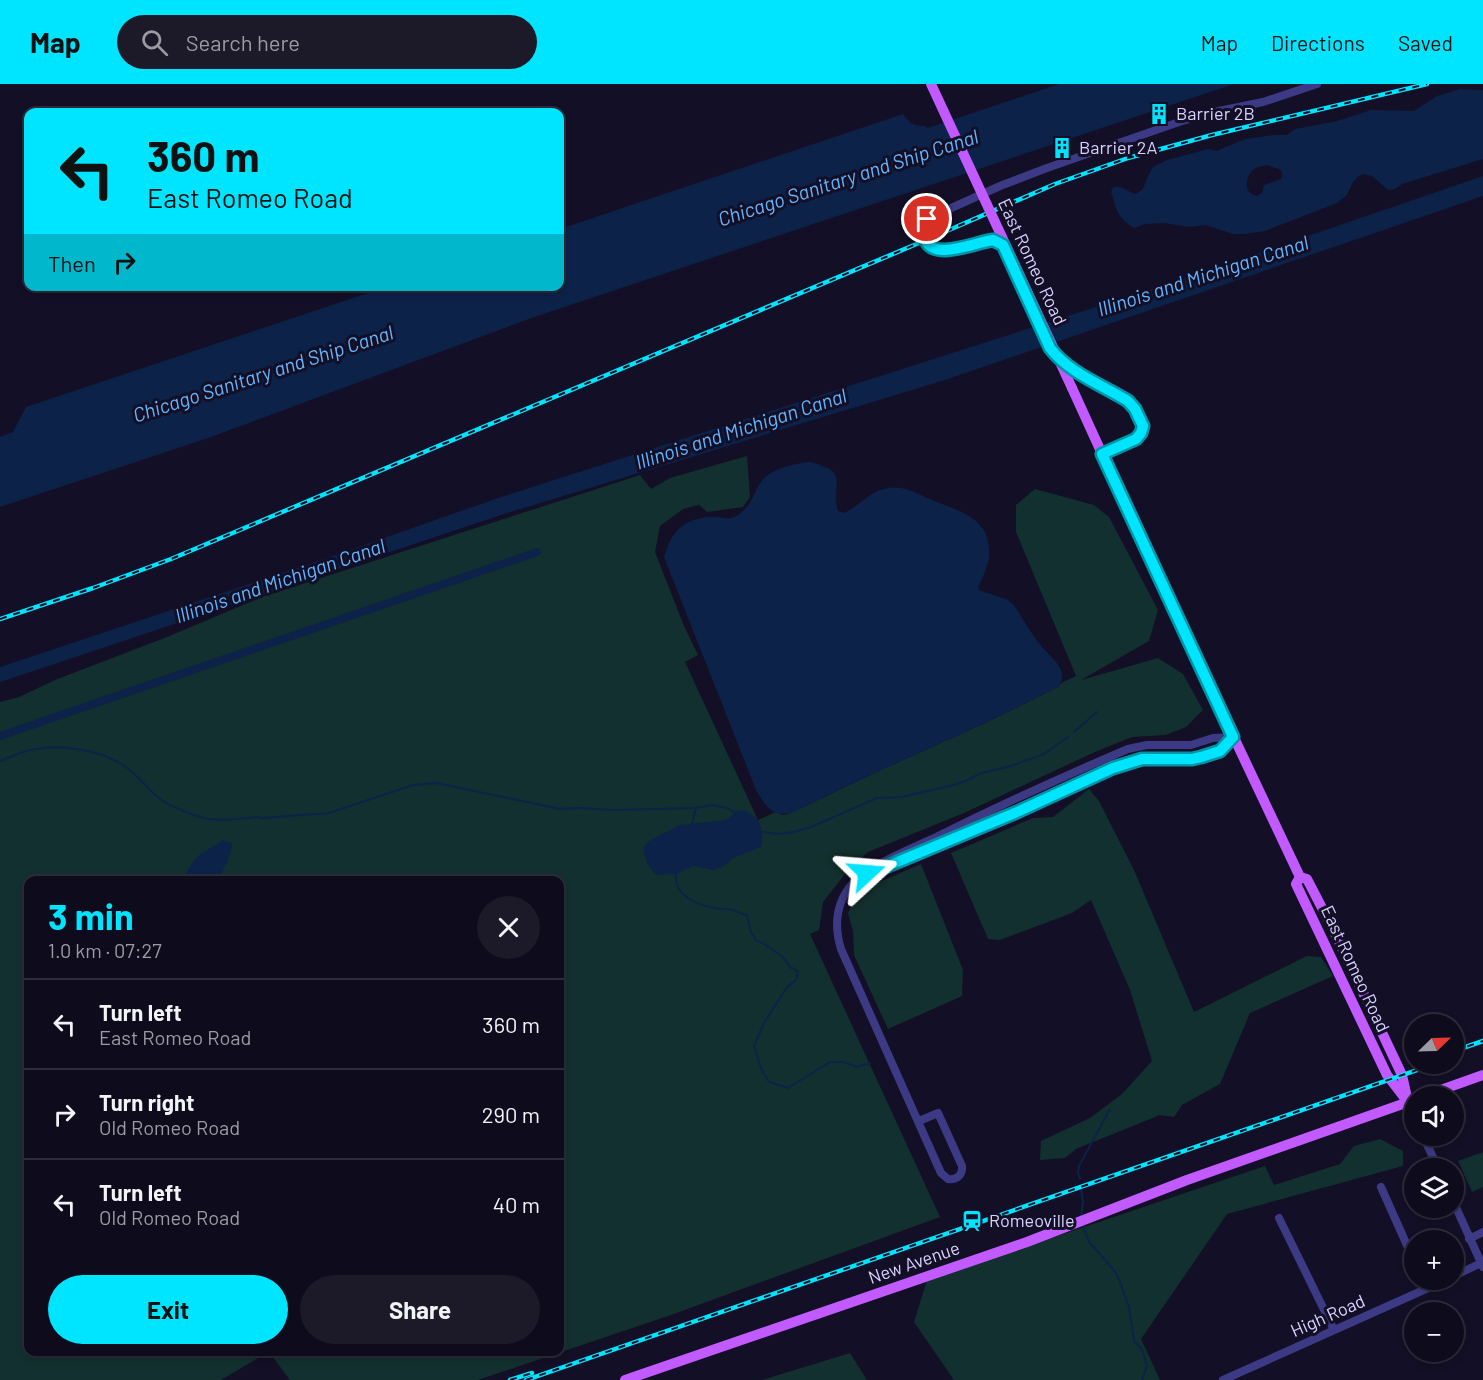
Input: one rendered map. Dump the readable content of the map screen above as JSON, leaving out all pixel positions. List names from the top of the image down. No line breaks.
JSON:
{"streets":{"main road":["East Romeo Road","New Avenue"],"street":["High Road"]},"water":["Chicago Sanitary and Ship Canal","Illinois and Michigan Canal"],"places":{"building":["Barrier 2B","Barrier 2A"],"station":["Romeoville"]},"north":"top right","page":{"header":"Map","search":"Search here","nav":["Map","Directions","Saved"],"turn":["360 m","East Romeo Road"],"then":"Then","heading":["3 min","1.0 km · 07:27"],"list":[{"name":"Turn left","note":"East Romeo Road","value":"360 m"},{"name":"Turn right","note":"Old Romeo Road","value":"290 m"},{"name":"Turn left","note":"Old Romeo Road","value":"40 m"}],"map_buttons":["+","−"],"buttons":["Exit","Share"]}}
